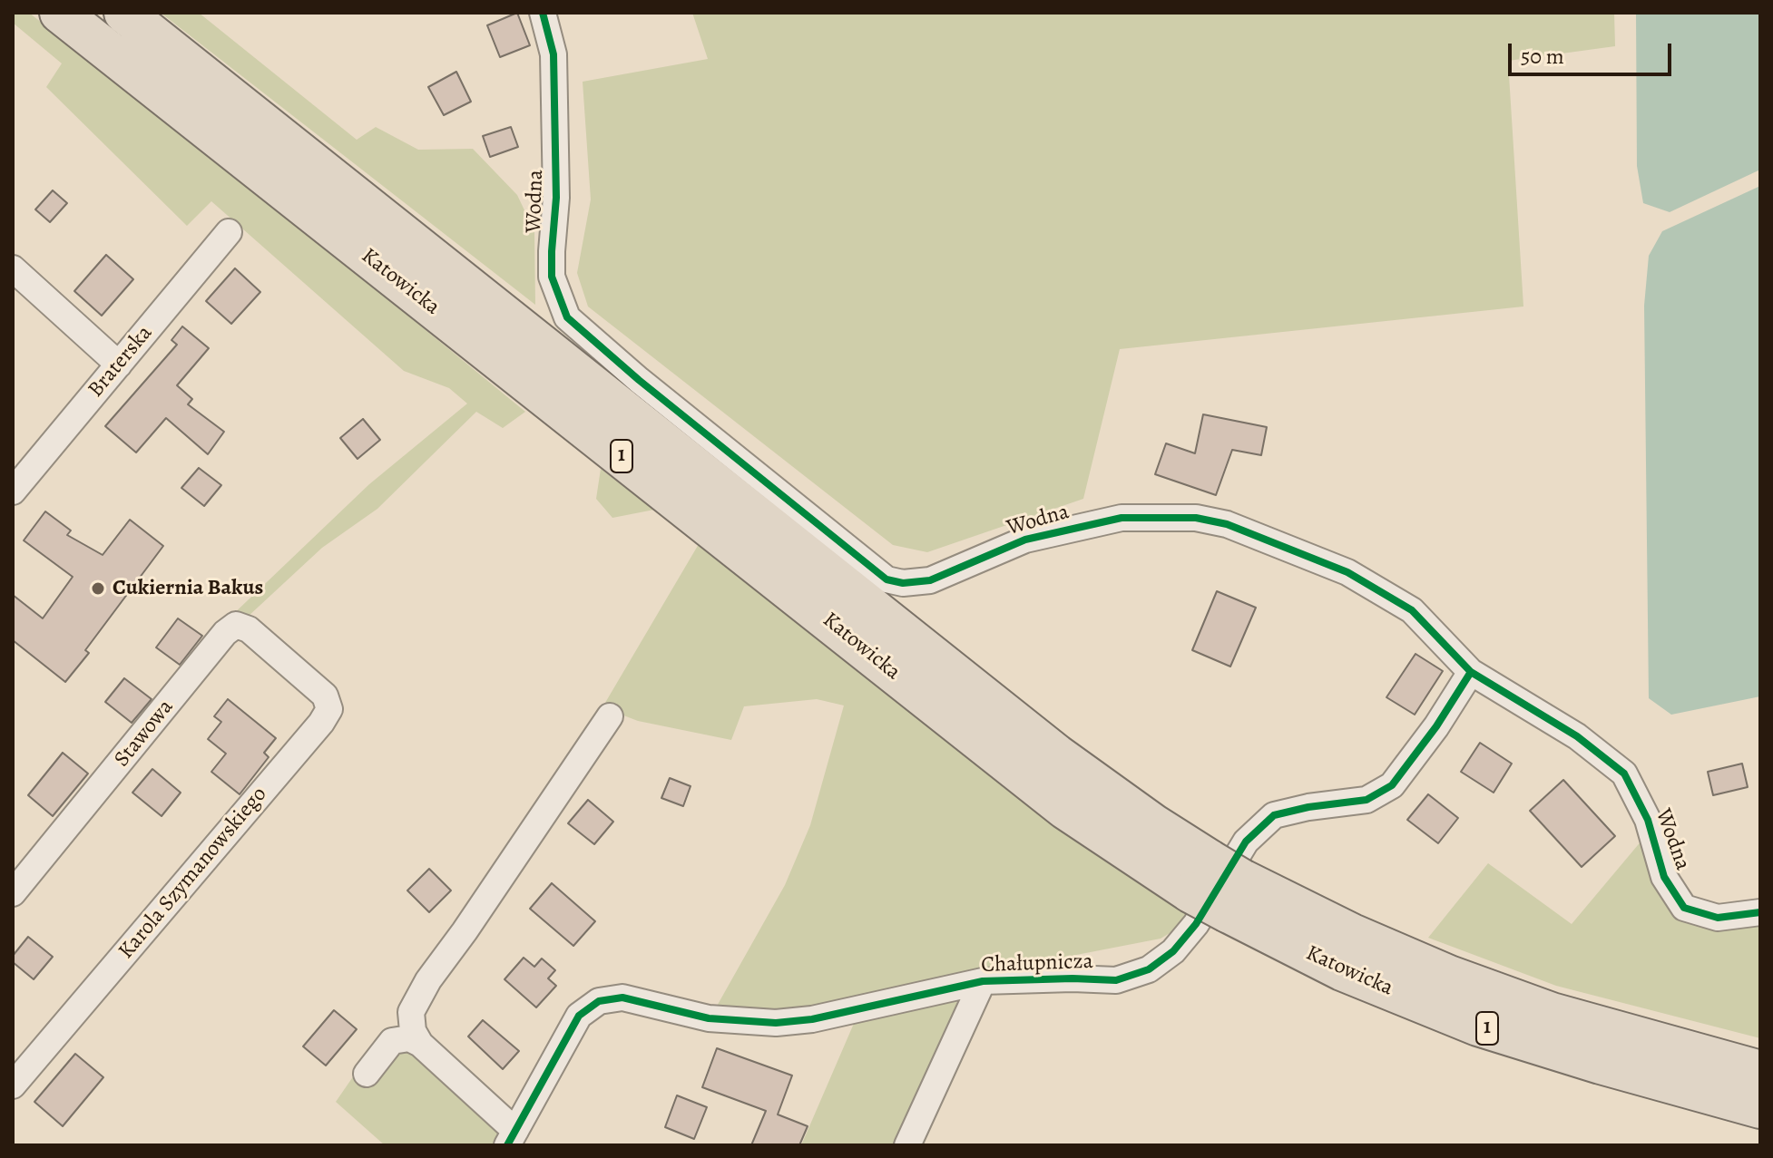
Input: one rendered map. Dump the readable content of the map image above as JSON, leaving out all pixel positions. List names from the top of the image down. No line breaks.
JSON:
{"streets":{"main road":["Katowicka","1"],"street":["Wodna","Braterska","Stawowa","Karola Szymanowskiego","Chałupnicza"]},"crossings":[["Wodna","Chałupnicza"],["Stawowa","Karola Szymanowskiego"]],"places":["Cukiernia Bakus"],"scale_bar":"50 m"}
